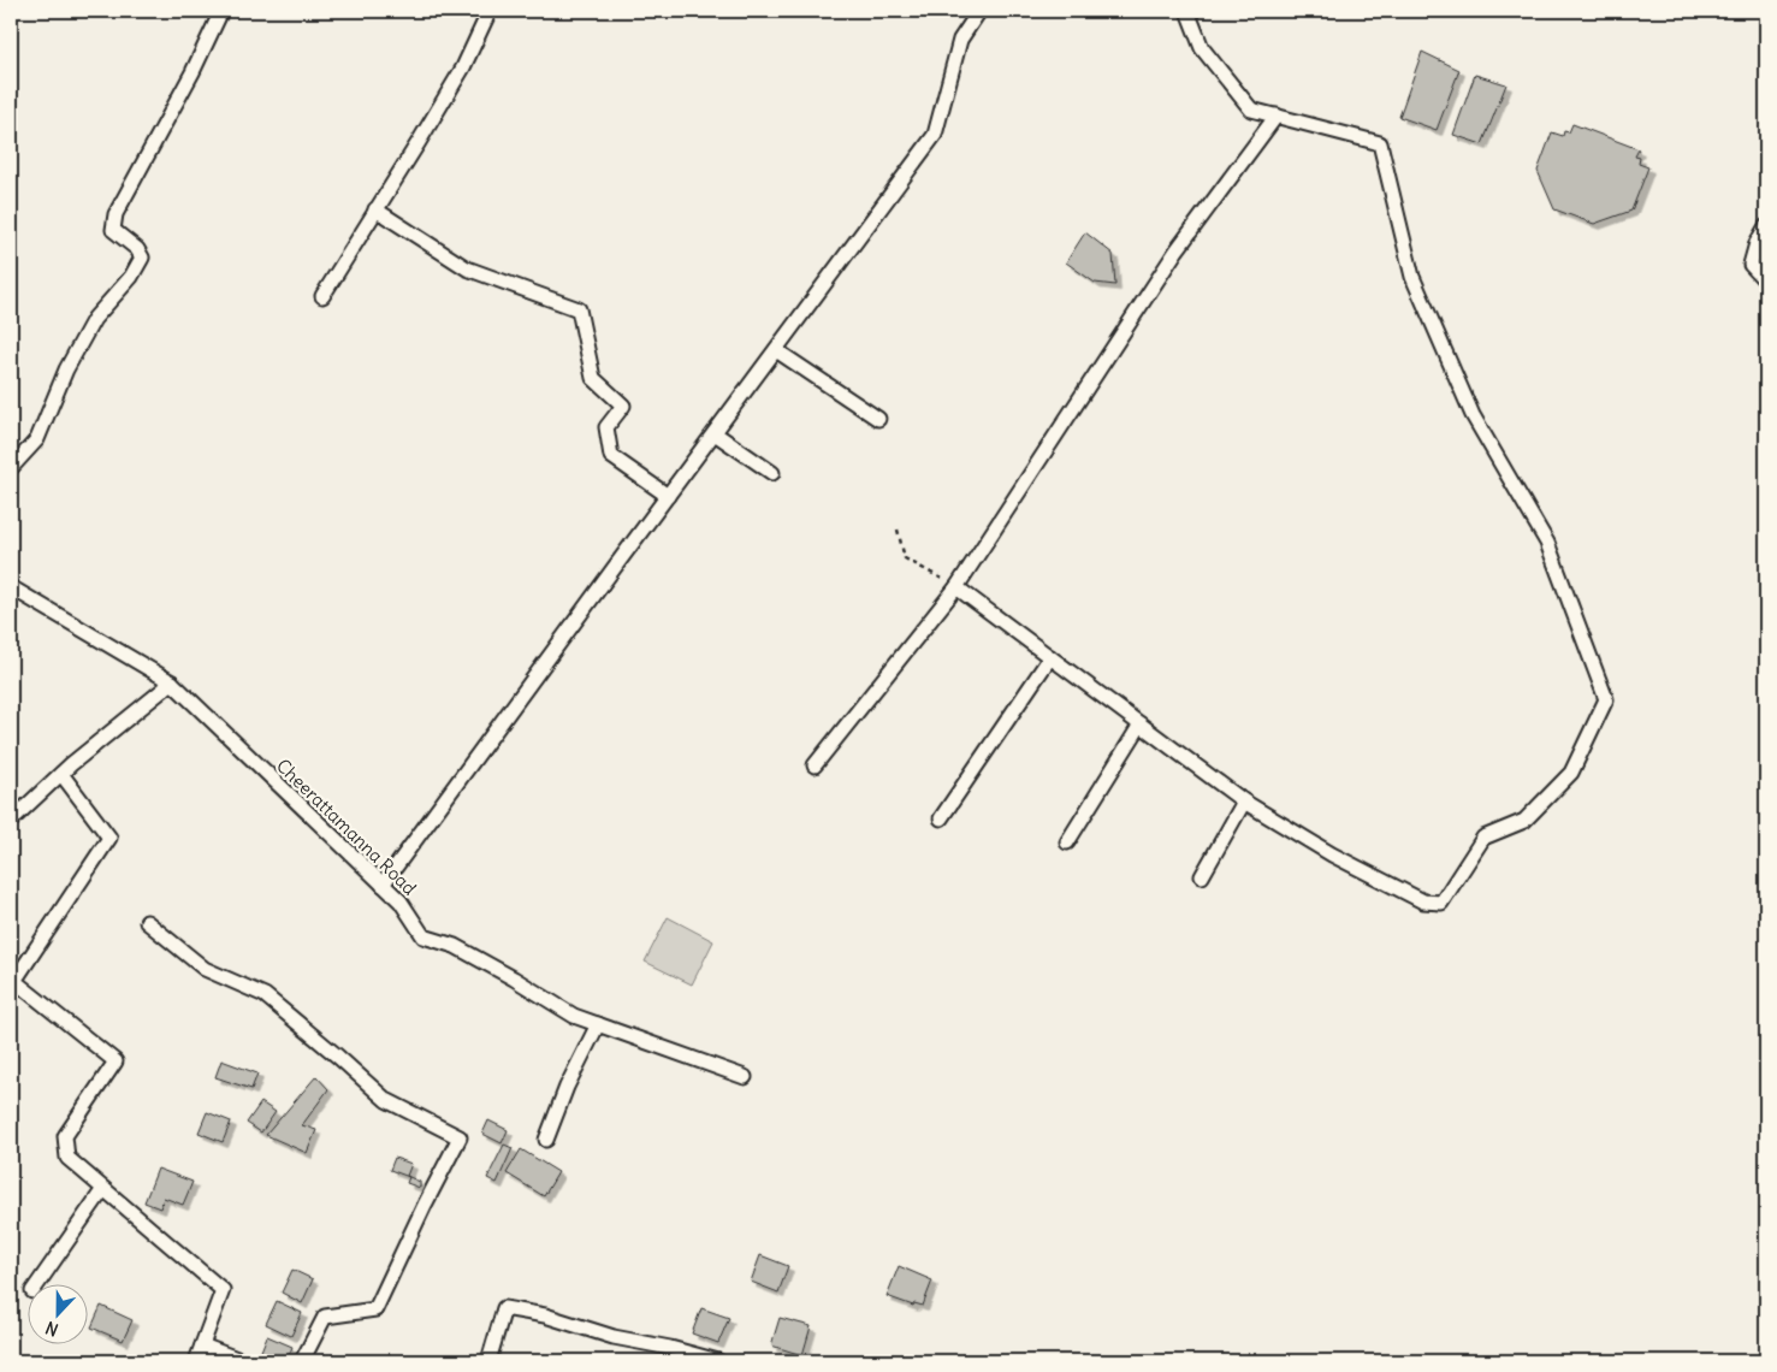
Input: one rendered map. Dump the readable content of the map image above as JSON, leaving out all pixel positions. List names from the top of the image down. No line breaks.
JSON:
{"streets":{"street":["Cheerattamanna Road"]},"north":"bottom"}
